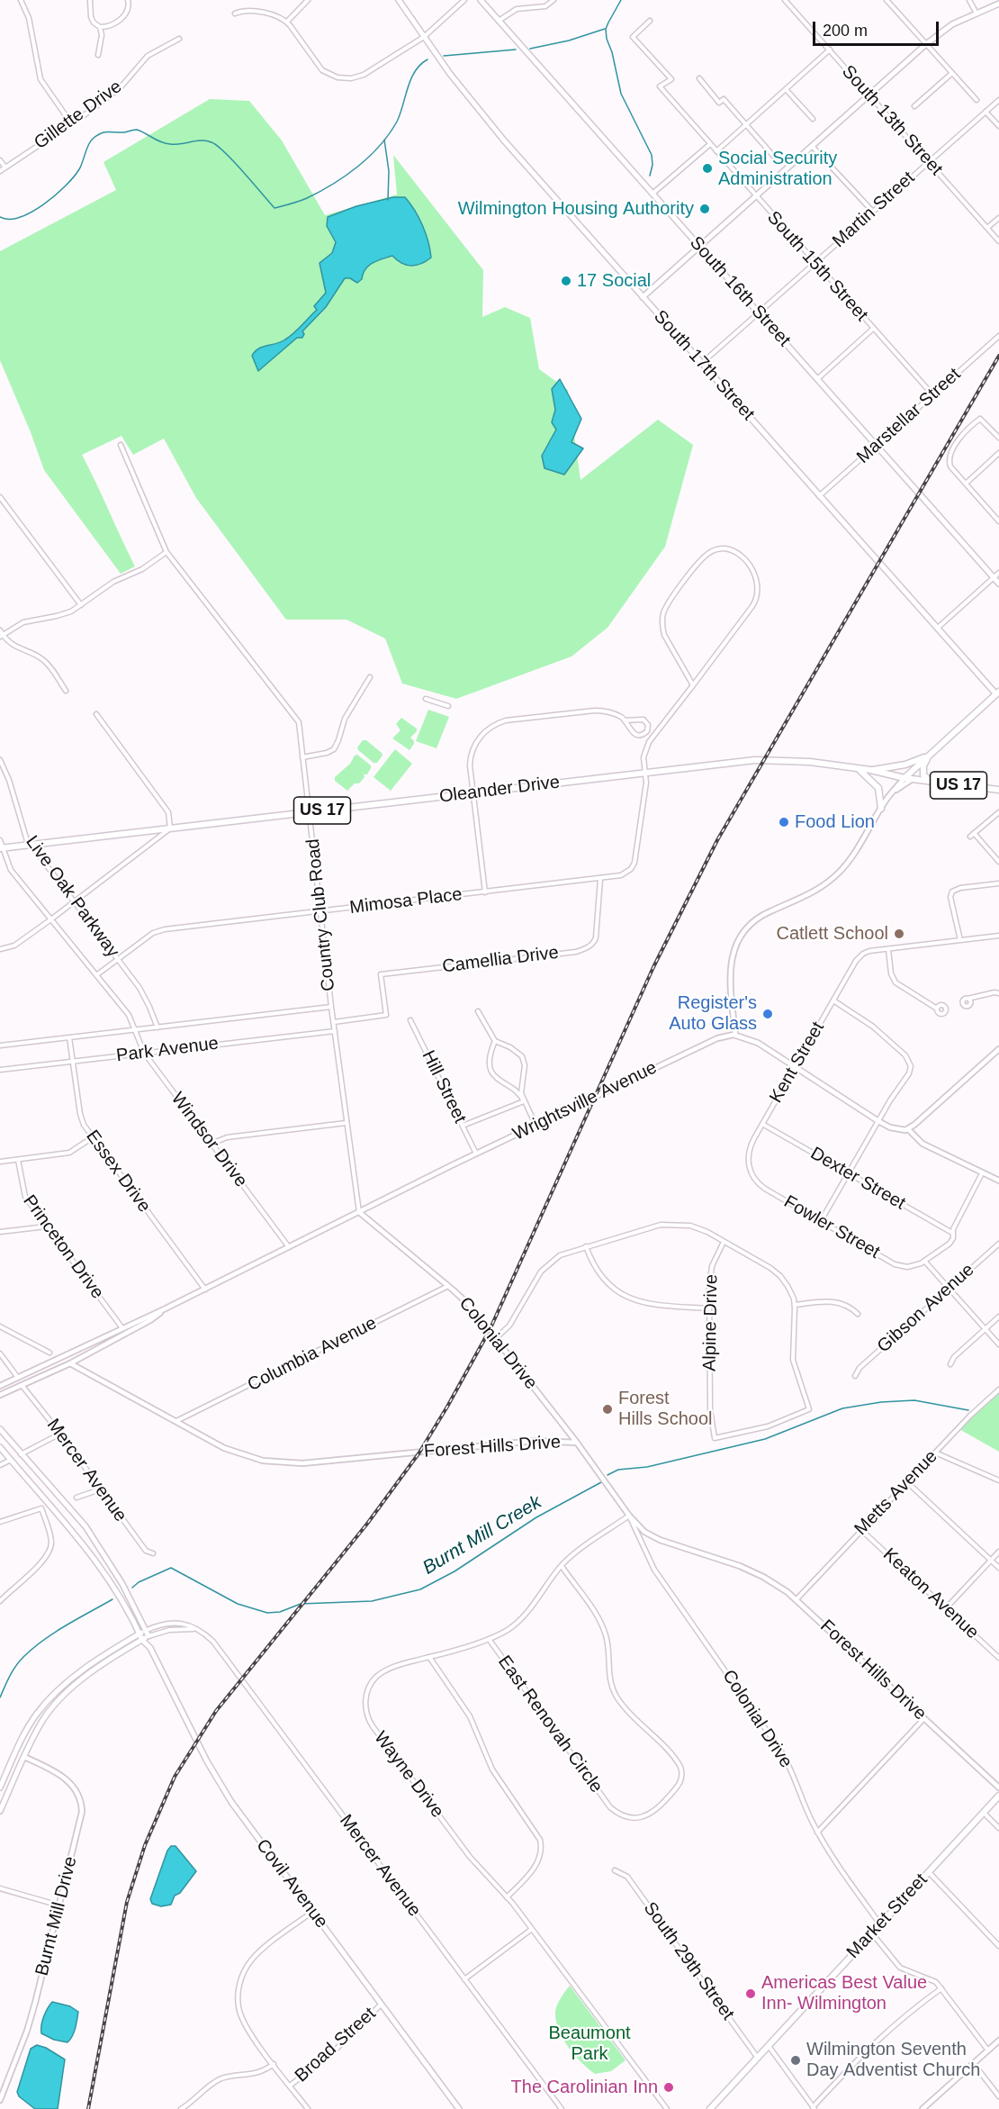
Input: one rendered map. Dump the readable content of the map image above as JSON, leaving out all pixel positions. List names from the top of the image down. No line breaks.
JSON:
{"streets":{"main road":["South 16th Street","South 17th Street","US 17","Oleander Drive","Covil Avenue","Market Street"],"street":["Gillette Drive","South 13th Street","Martin Street","South 15th Street","Marstellar Street","Live Oak Parkway","Mimosa Place","Country Club Road","Camellia Drive","Park Avenue","Kent Street","Hill Street","Wrightsville Avenue","Windsor Drive","Essex Drive","Dexter Street","Fowler Street","Princeton Drive","Gibson Avenue","Alpine Drive","Colonial Drive","Columbia Avenue","Forest Hills Drive","Mercer Avenue","Metts Avenue","Keaton Avenue","East Renovah Circle","Wayne Drive","Burnt Mill Drive","South 29th Street","Broad Street"]},"crossings":[["South 13th Street","Martin Street"],["Martin Street","South 15th Street"],["Martin Street","South 16th Street"],["Martin Street","South 17th Street"],["South 15th Street","Marstellar Street"],["South 16th Street","Marstellar Street"],["South 17th Street","Marstellar Street"],["South 17th Street","US 17"],["US 17","Oleander Drive"],["Oleander Drive","Live Oak Parkway"],["Oleander Drive","Mimosa Place"],["Oleander Drive","Country Club Road"],["Live Oak Parkway","Mimosa Place"],["Live Oak Parkway","Park Avenue"],["Live Oak Parkway","Windsor Drive"],["Mimosa Place","Country Club Road"],["Mimosa Place","Camellia Drive"],["Country Club Road","Camellia Drive"],["Country Club Road","Park Avenue"],["Country Club Road","Wrightsville Avenue"],["Country Club Road","Colonial Drive"],["Park Avenue","Windsor Drive"],["Park Avenue","Essex Drive"],["Kent Street","Dexter Street"],["Kent Street","Fowler Street"],["Hill Street","Wrightsville Avenue"],["Wrightsville Avenue","Windsor Drive"],["Wrightsville Avenue","Essex Drive"],["Wrightsville Avenue","Princeton Drive"],["Wrightsville Avenue","Colonial Drive"],["Wrightsville Avenue","Forest Hills Drive"],["Wrightsville Avenue","Mercer Avenue"],["Colonial Drive","Columbia Avenue"],["Colonial Drive","Forest Hills Drive"],["Colonial Drive","Wayne Drive"],["Colonial Drive","Market Street"],["Columbia Avenue","Forest Hills Drive"],["Forest Hills Drive","Metts Avenue"],["Forest Hills Drive","Wayne Drive"],["Metts Avenue","Keaton Avenue"],["East Renovah Circle","Wayne Drive"],["Covil Avenue","Broad Street"],["Market Street","South 29th Street"]],"water":["Burnt Mill Creek"],"parks":["Beaumont Park"],"places":["Social Security Administration","Wilmington Housing Authority","17 Social","Food Lion","Catlett School","Register's Auto Glass","Forest Hills School","Americas Best Value Inn- Wilmington","Wilmington Seventh Day Adventist Church","The Carolinian Inn"],"scale_bar":"200 m"}
